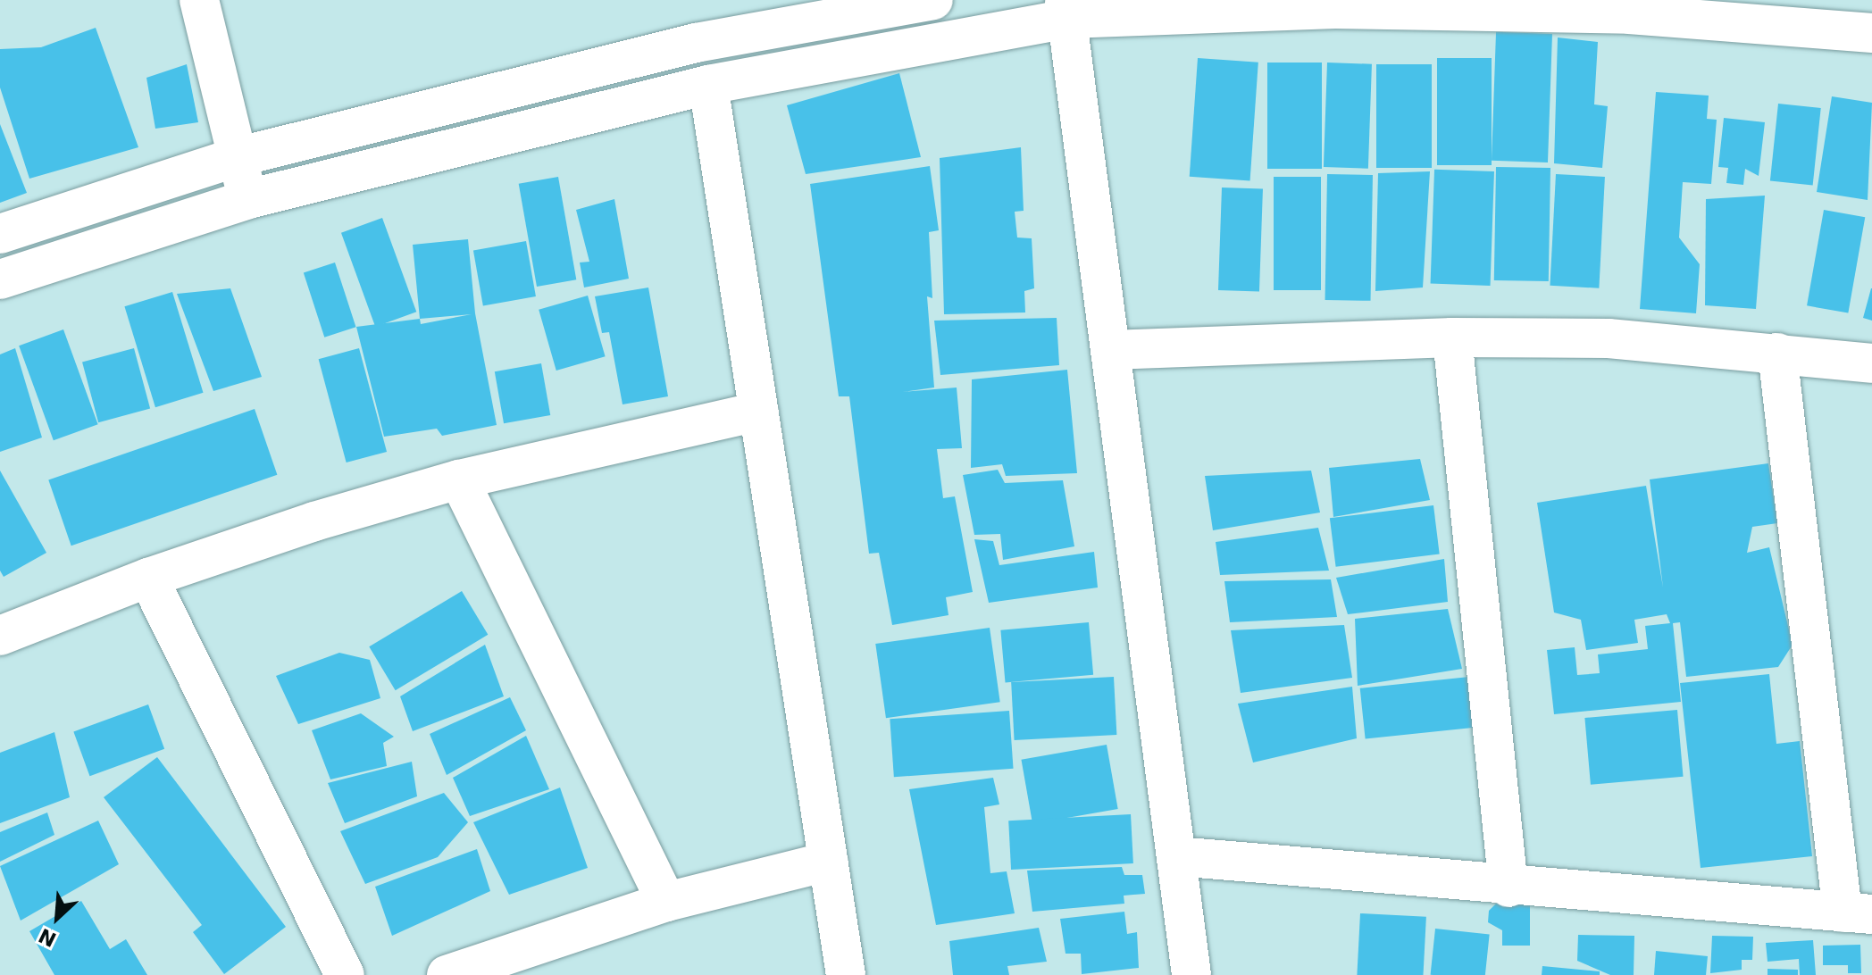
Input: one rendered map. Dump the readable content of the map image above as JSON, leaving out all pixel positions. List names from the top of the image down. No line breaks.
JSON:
{"north":"bottom left"}
